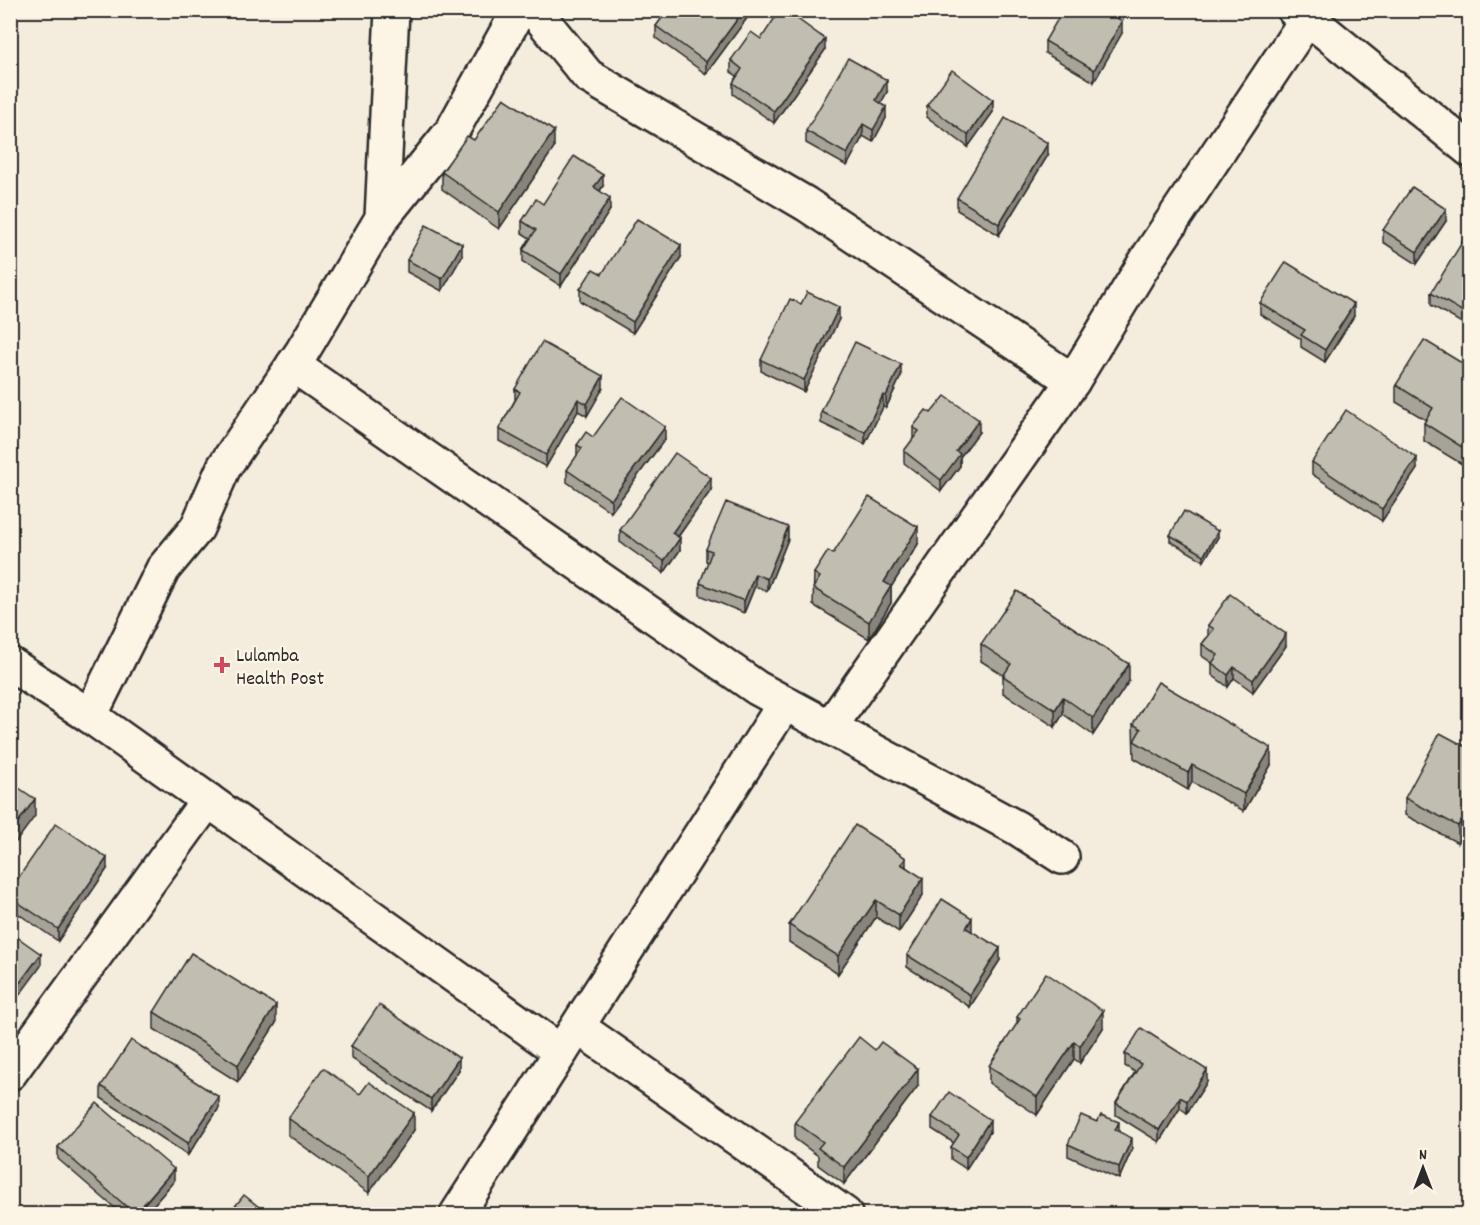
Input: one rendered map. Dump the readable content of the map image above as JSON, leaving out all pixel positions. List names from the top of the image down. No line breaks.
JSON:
{"places":{"health":["Lulamba Health Post"]},"north":"top"}
